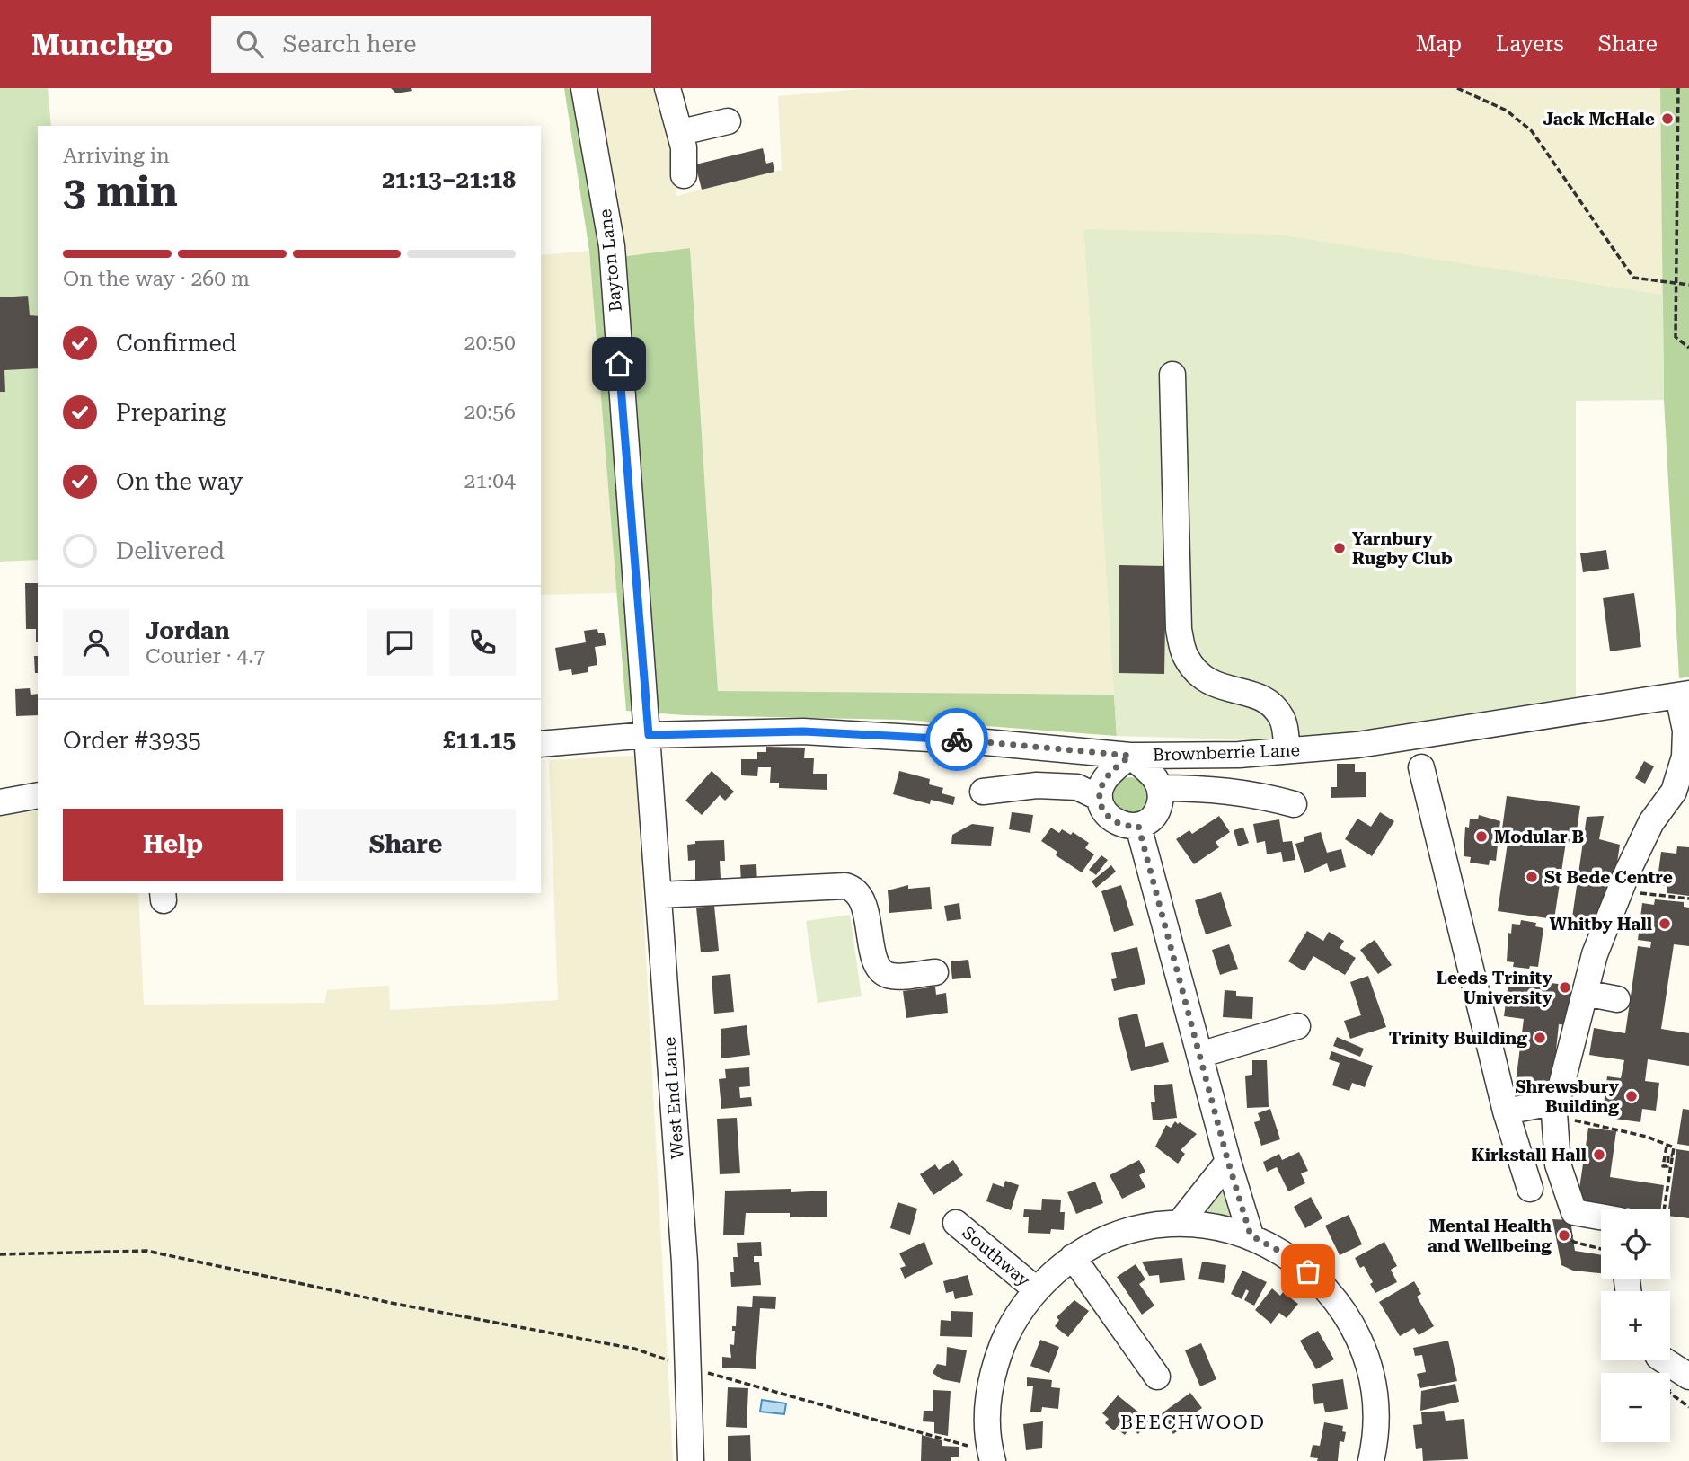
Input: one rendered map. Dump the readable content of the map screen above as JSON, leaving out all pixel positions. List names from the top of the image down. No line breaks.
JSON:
{"streets":{"street":["Bayton Lane","Brownberrie Lane","West End Lane","Southway"]},"crossings":[["Bayton Lane","Brownberrie Lane"],["Bayton Lane","West End Lane"],["Brownberrie Lane","West End Lane"]],"districts":["BEECHWOOD"],"places":["Jack McHale","Yarnbury Rugby Club","Modular B","St Bede Centre","Whitby Hall","Leeds Trinity University","Trinity Building","Shrewsbury Building","Kirkstall Hall","Mental Health and Wellbeing"],"page":{"header":"Munchgo","search":"Search here","nav":["Map","Layers","Share"],"heading":["3 min","Arriving in","21:13–21:18"],"panel":["Jordan","Courier · 4.7","Order #3935","£11.15"],"bar":"On the way · 260 m","list":[["Confirmed","20:50"],["Preparing","20:56"],["On the way","21:04"],"Delivered"],"buttons":["Help","Share"],"map_buttons":["+","−"]}}
